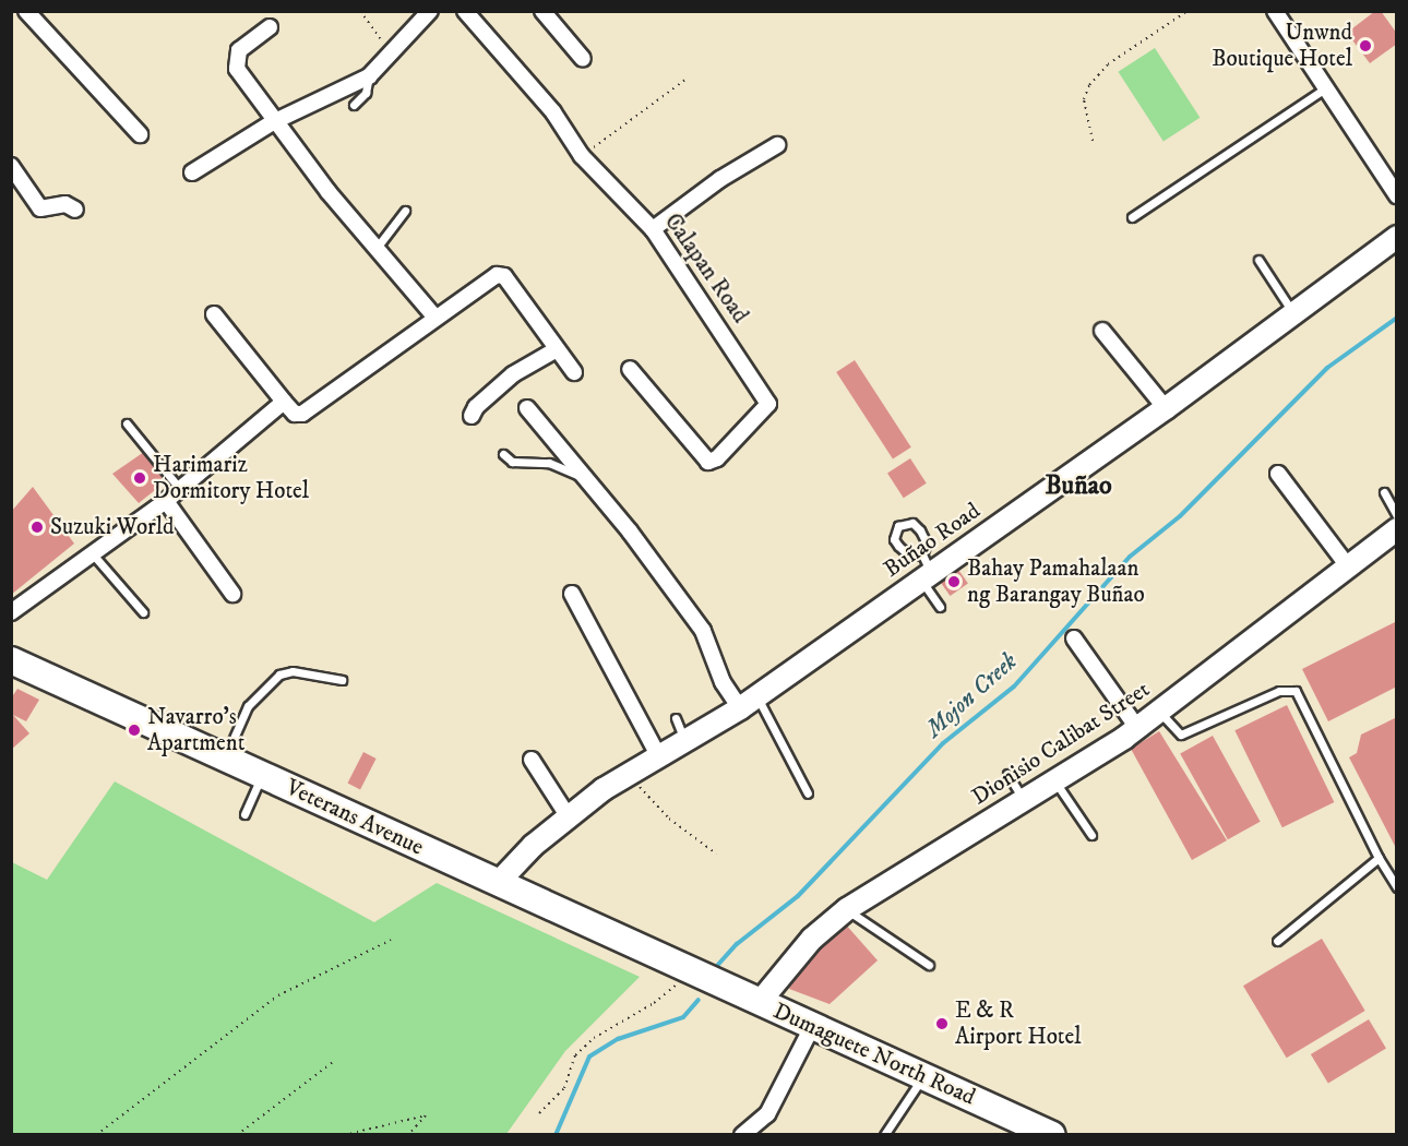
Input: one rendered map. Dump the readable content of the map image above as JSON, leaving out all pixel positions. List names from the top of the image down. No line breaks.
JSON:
{"streets":{"highway":["Veterans Avenue","Dumaguete North Road"],"street":["Calapan Road","Buñao Road","Dionisio Calibat Street"]},"crossings":[["Buñao Road","Veterans Avenue"],["Dionisio Calibat Street","Dumaguete North Road"],["Veterans Avenue","Dumaguete North Road"]],"districts":["Buñao"],"water":["Mojon Creek"],"places":["Unwnd Boutique Hotel","Harimariz Dormitory Hotel","Suzuki World","Bahay Pamahalaan ng Barangay Buñao","Navarro's Apartment","E & R Airport Hotel"]}
